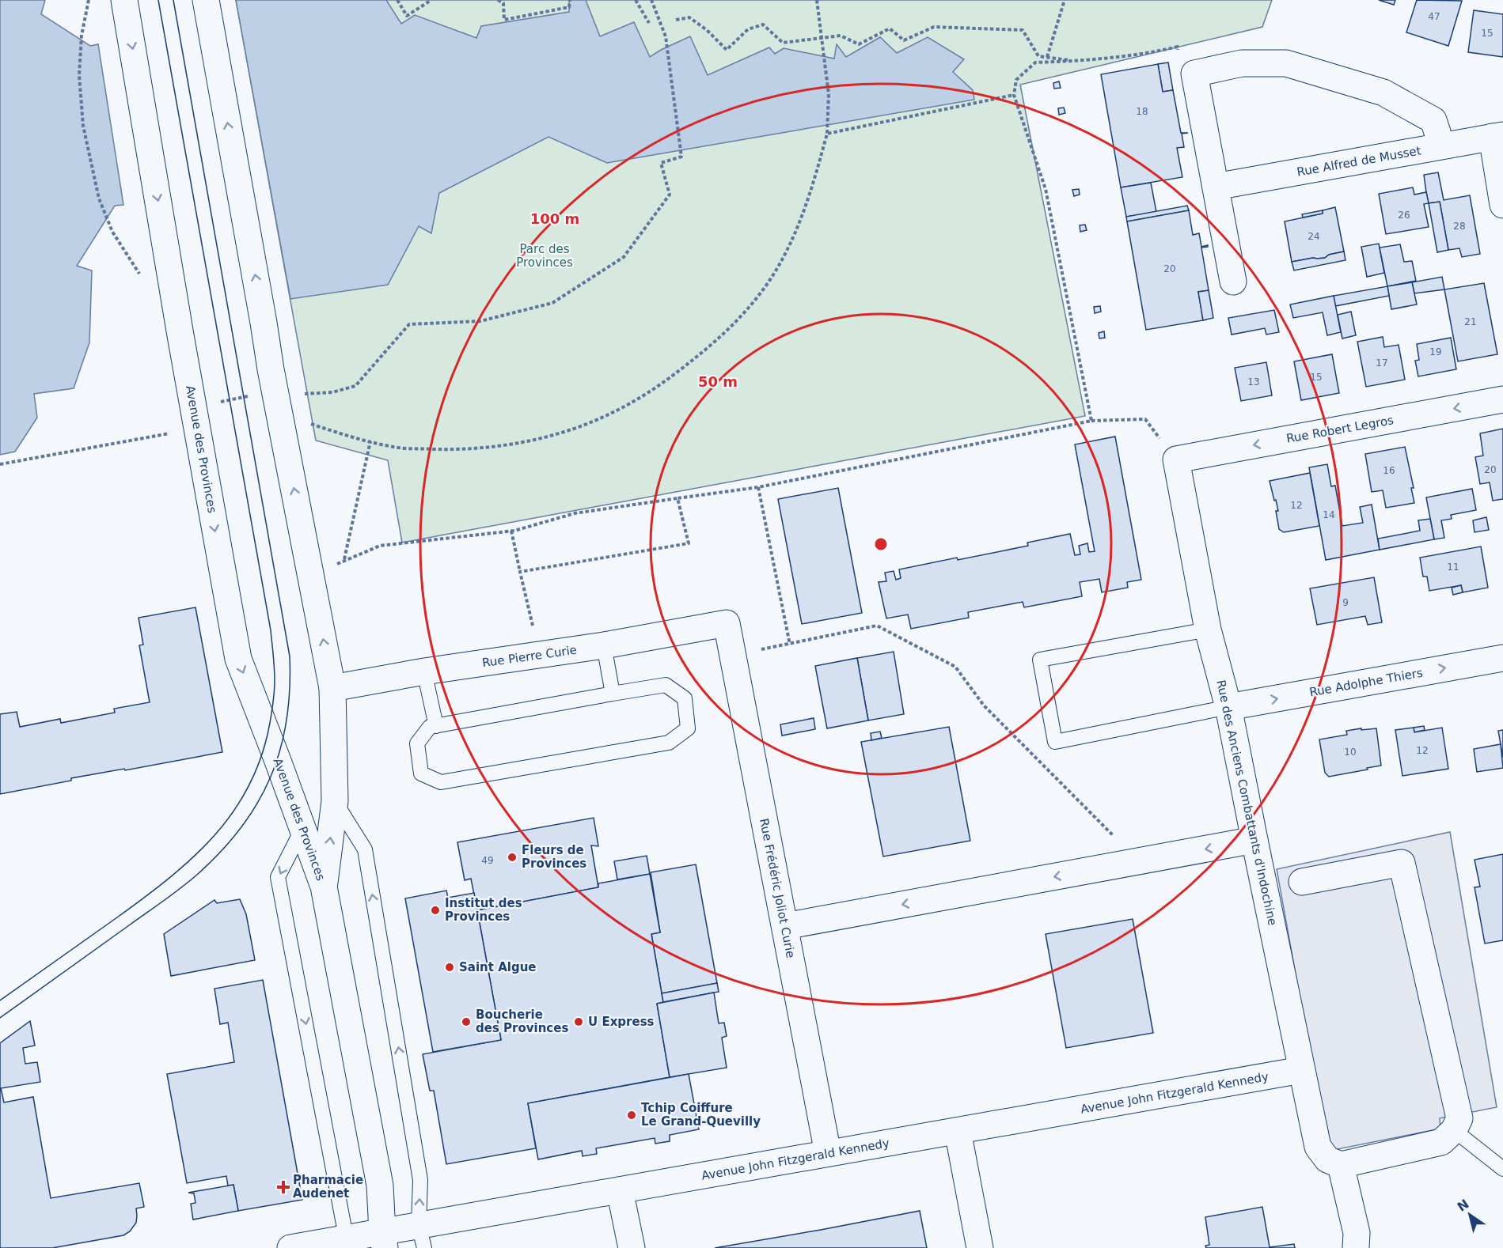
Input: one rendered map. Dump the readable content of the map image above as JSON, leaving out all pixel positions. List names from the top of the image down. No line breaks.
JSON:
{"streets":{"street":["Rue Alfred de Musset","Rue Robert Legros","Avenue des Provinces","Rue Pierre Curie","Rue Adolphe Thiers","Rue des Anciens Combattants d'Indochine","Rue Frédéric Joliot Curie","Avenue John Fitzgerald Kennedy"]},"crossings":[["Rue Robert Legros","Rue des Anciens Combattants d'Indochine"],["Avenue des Provinces","Rue Pierre Curie"],["Avenue des Provinces","Avenue John Fitzgerald Kennedy"],["Rue Pierre Curie","Rue Frédéric Joliot Curie"],["Rue Adolphe Thiers","Rue des Anciens Combattants d'Indochine"],["Rue des Anciens Combattants d'Indochine","Avenue John Fitzgerald Kennedy"],["Rue Frédéric Joliot Curie","Avenue John Fitzgerald Kennedy"]],"one_way":["Rue Robert Legros","Rue Adolphe Thiers"],"parks":["Parc des Provinces"],"places":{"other":["Fleurs de Provinces","Institut des Provinces","Saint Algue","Boucherie des Provinces","U Express","Tchip Coiffure Le Grand-Quevilly"],"health":["Pharmacie Audenet"]},"house_numbers":["47","15","18","26","28","24","20","21","19","17","15","13","20","16","12","14","11","9","12","10","49"],"north":"top left","rings":["100 m","50 m"]}
